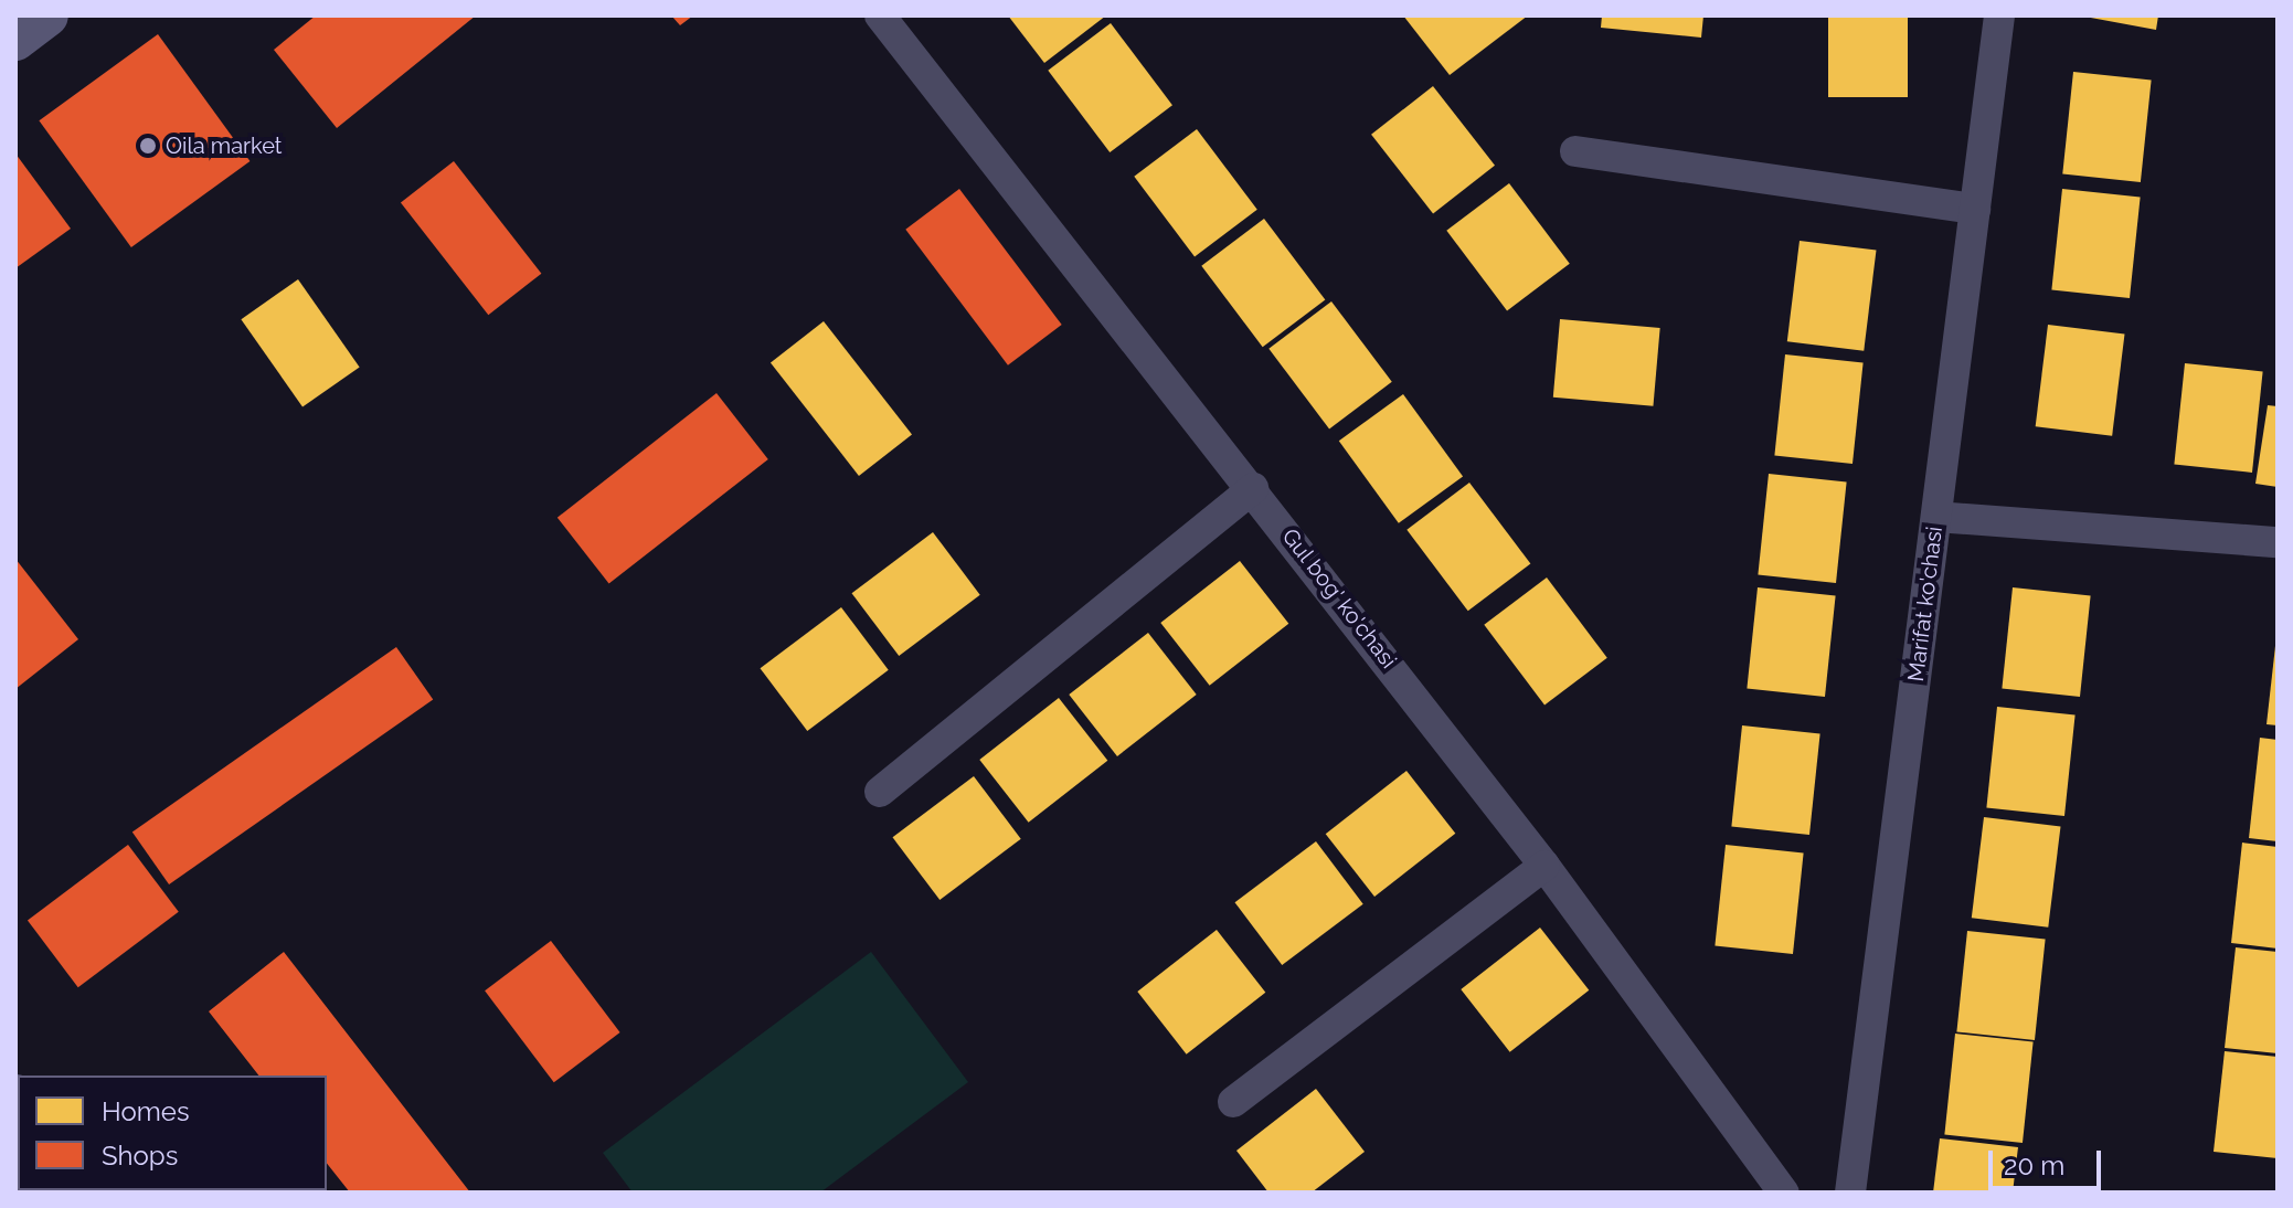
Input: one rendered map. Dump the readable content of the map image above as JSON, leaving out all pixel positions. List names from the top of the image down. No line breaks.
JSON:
{"streets":{"street":["Gul bog' ko'chasi","Marifat ko'chasi"]},"places":["Oila market"],"legend":["Homes","Shops"],"scale_bar":"20 m"}
